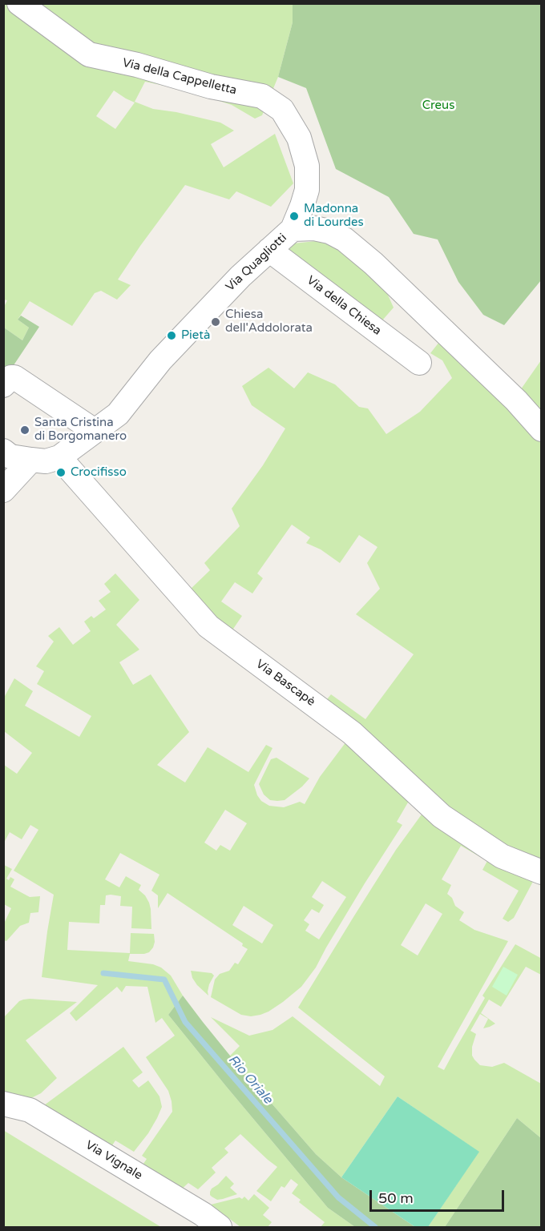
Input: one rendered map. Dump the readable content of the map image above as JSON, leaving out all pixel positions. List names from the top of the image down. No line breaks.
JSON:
{"streets":{"street":["Via della Cappelletta","Via Quagliotti","Via della Chiesa","Via Bascapè","Via Vignale"]},"crossings":[["Via della Cappelletta","Via Quagliotti"],["Via Quagliotti","Via della Chiesa"],["Via Quagliotti","Via Bascapè"]],"water":["Rio Oriale"],"parks":["Creus"],"places":["Madonna di Lourdes","Chiesa dell'Addolorata","Pietà","Santa Cristina di Borgomanero","Crocifisso"],"scale_bar":"50 m"}
